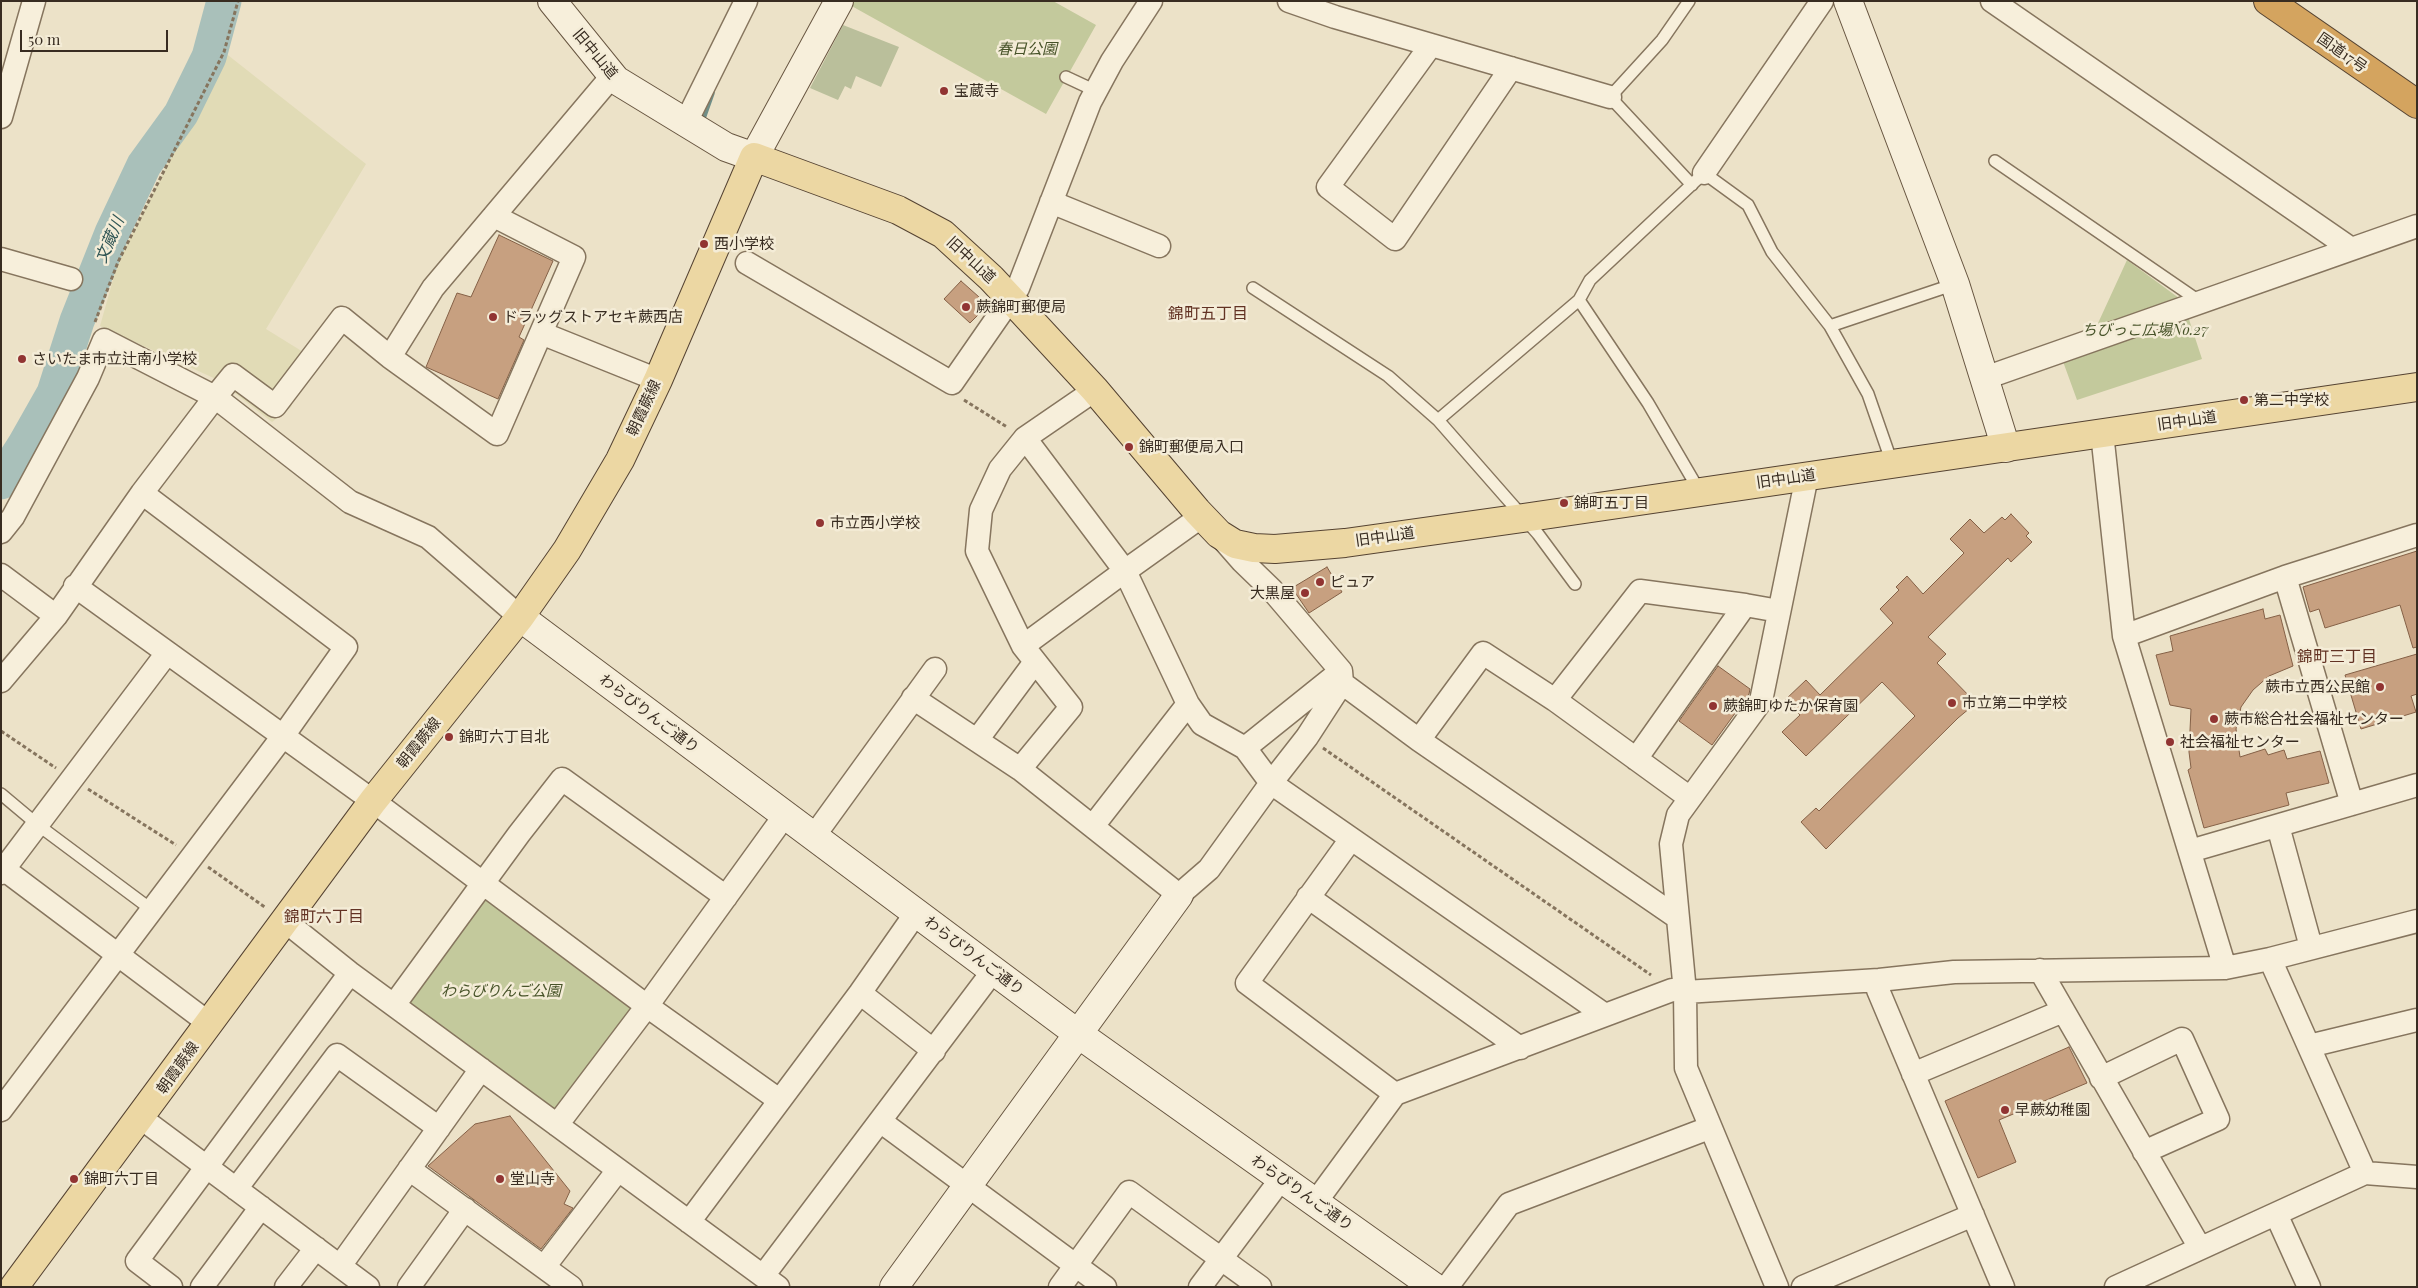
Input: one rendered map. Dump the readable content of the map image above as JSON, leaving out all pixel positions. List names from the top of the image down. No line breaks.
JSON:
{"streets":{"highway":["国道17号"],"main road":["旧中山道","朝霞蕨線"],"street":["わらびりんご通り"]},"crossings":[["旧中山道","朝霞蕨線"],["朝霞蕨線","わらびりんご通り"]],"districts":["錦町五丁目","錦町三丁目","錦町六丁目"],"water":["文蔵川"],"parks":["春日公園","ちびっこ広場No.27","わらびりんご公園"],"places":["宝蔵寺","西小学校","蕨錦町郵便局","ドラッグストアセキ蕨西店","さいたま市立辻南小学校","第二中学校","錦町郵便局入口","錦町五丁目","市立西小学校","ピュア","大黒屋","蕨市立西公民館","市立第二中学校","蕨錦町ゆたか保育園","蕨市総合社会福祉センター","錦町六丁目北","社会福祉センター","早蕨幼稚園","錦町六丁目","堂山寺"],"scale_bar":"50 m"}
